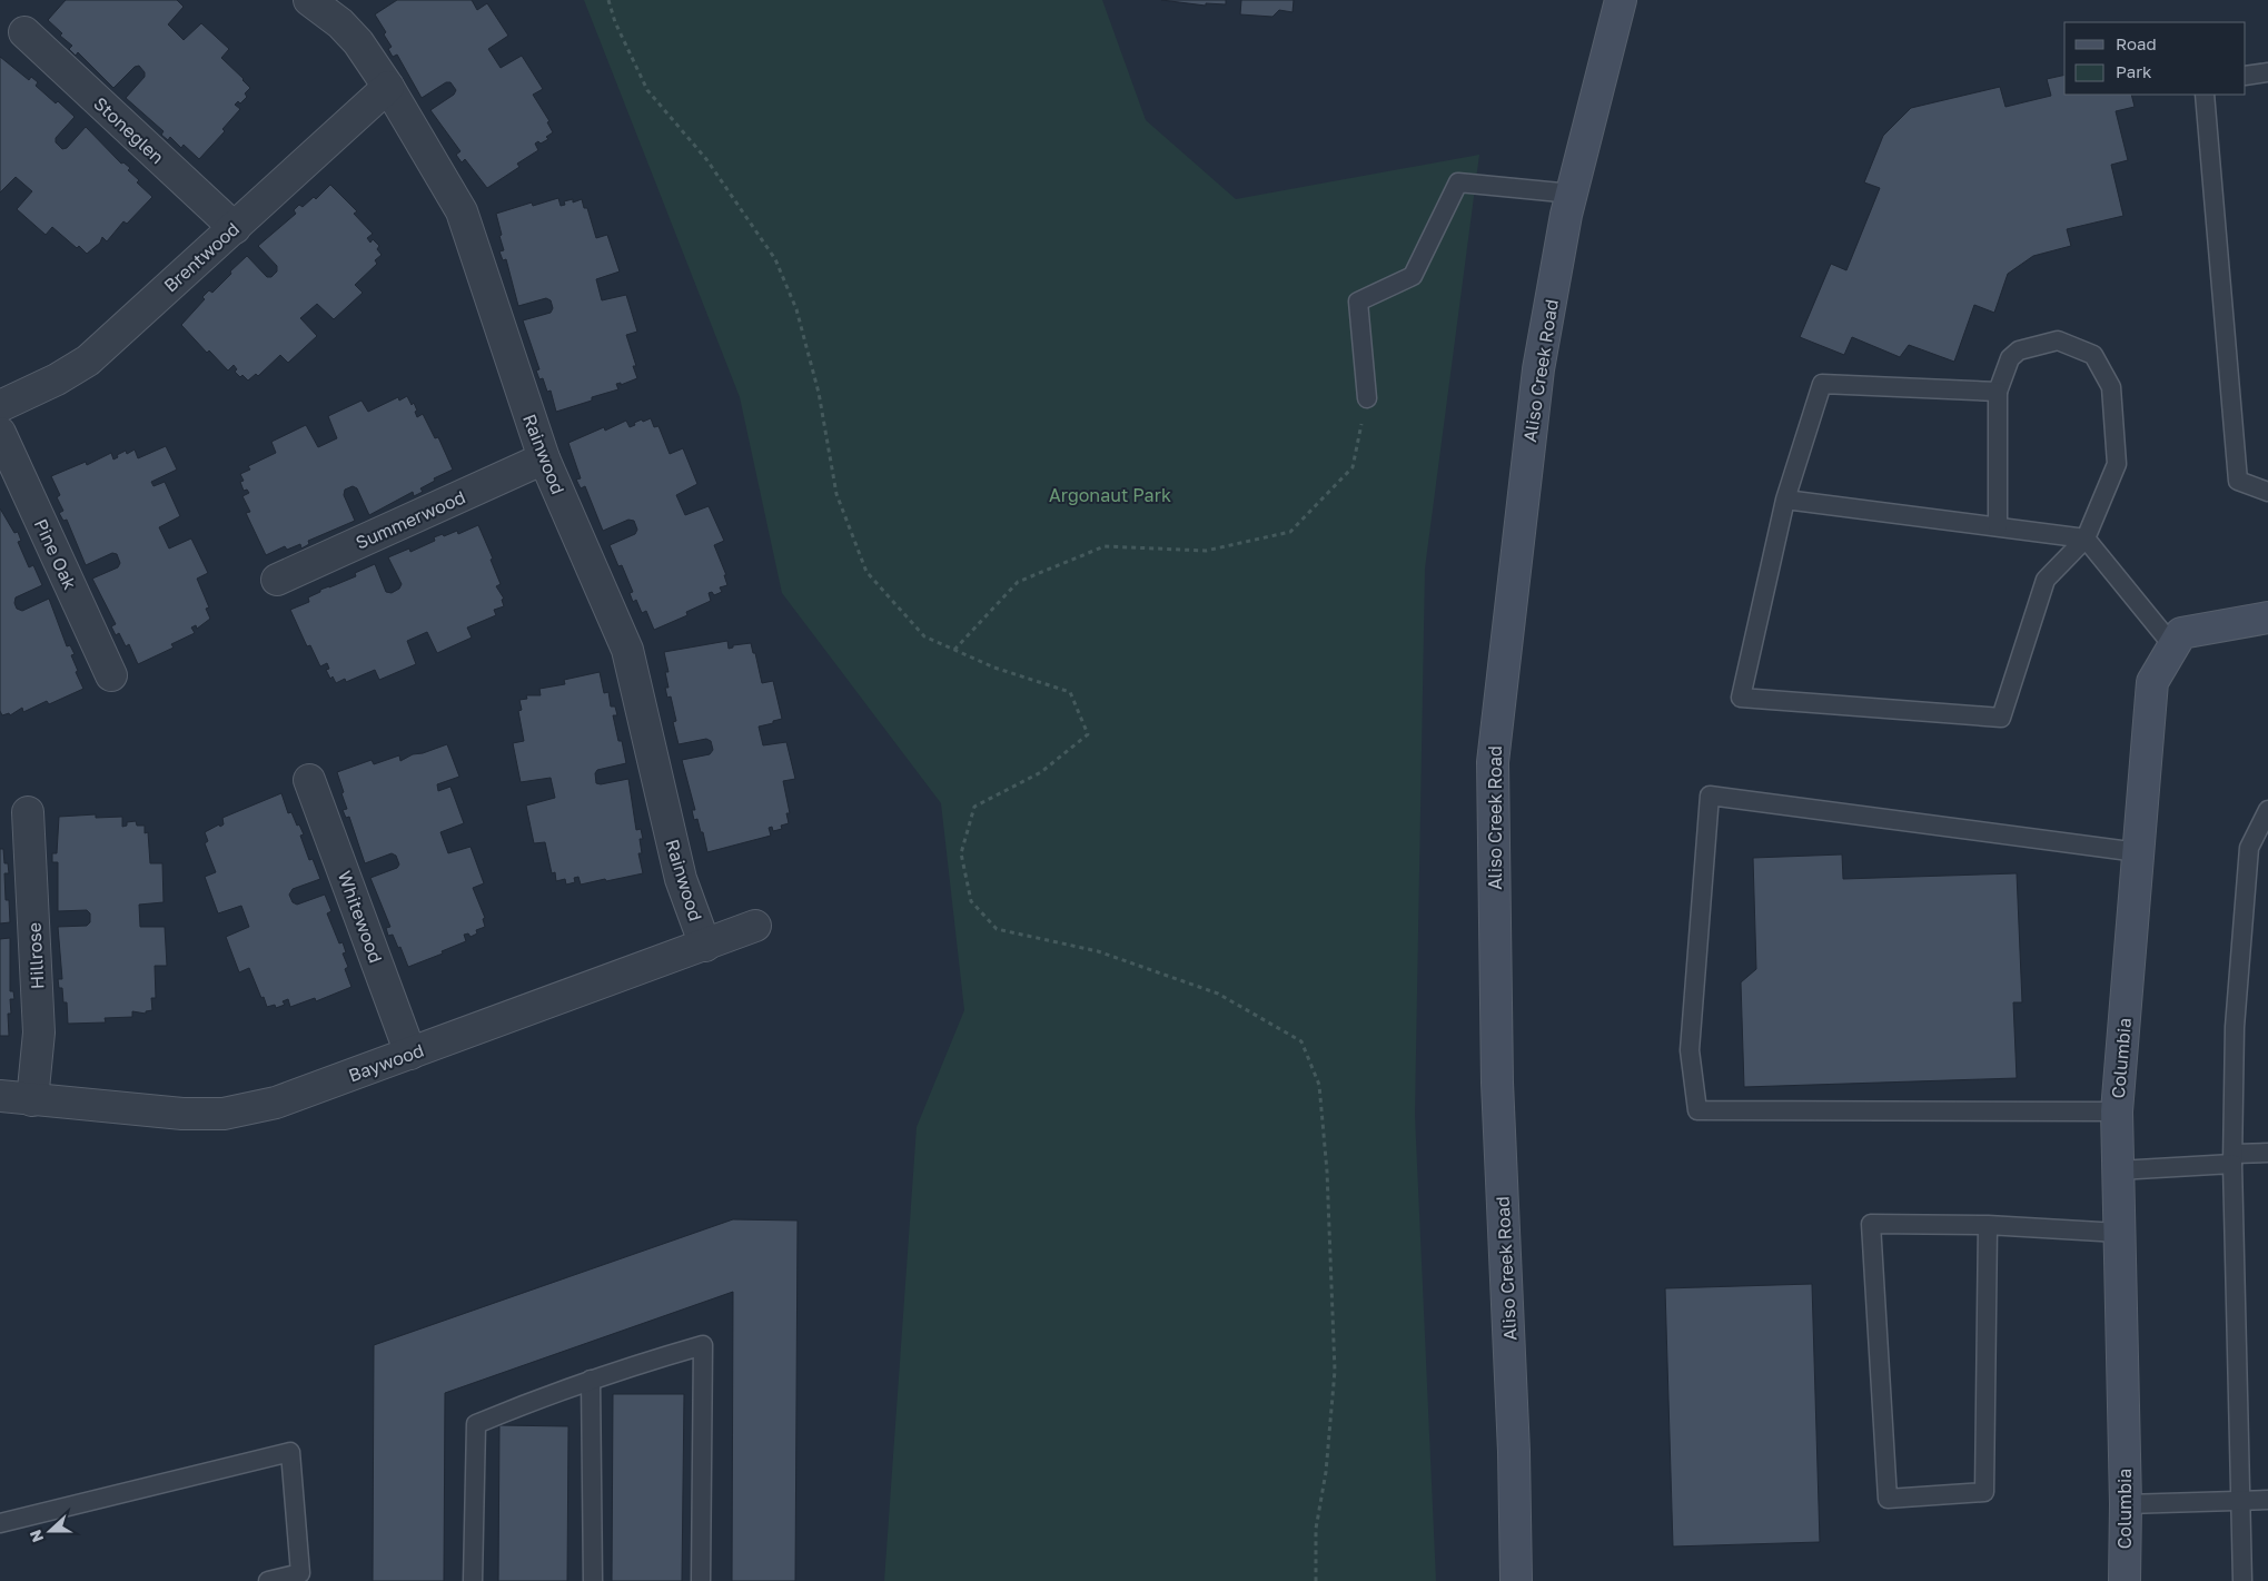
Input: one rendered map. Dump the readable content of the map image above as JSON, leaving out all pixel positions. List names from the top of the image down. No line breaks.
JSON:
{"streets":{"main road":["Aliso Creek Road","Columbia"],"street":["Stoneglen","Brentwood","Rainwood","Summerwood","Pine Oak","Whitewood","Hillrose","Baywood"]},"crossings":[["Stoneglen","Brentwood"],["Brentwood","Rainwood"],["Rainwood","Summerwood"],["Rainwood","Baywood"],["Whitewood","Baywood"],["Hillrose","Baywood"]],"parks":["Argonaut Park"],"legend":["Road","Park"],"north":"left"}
